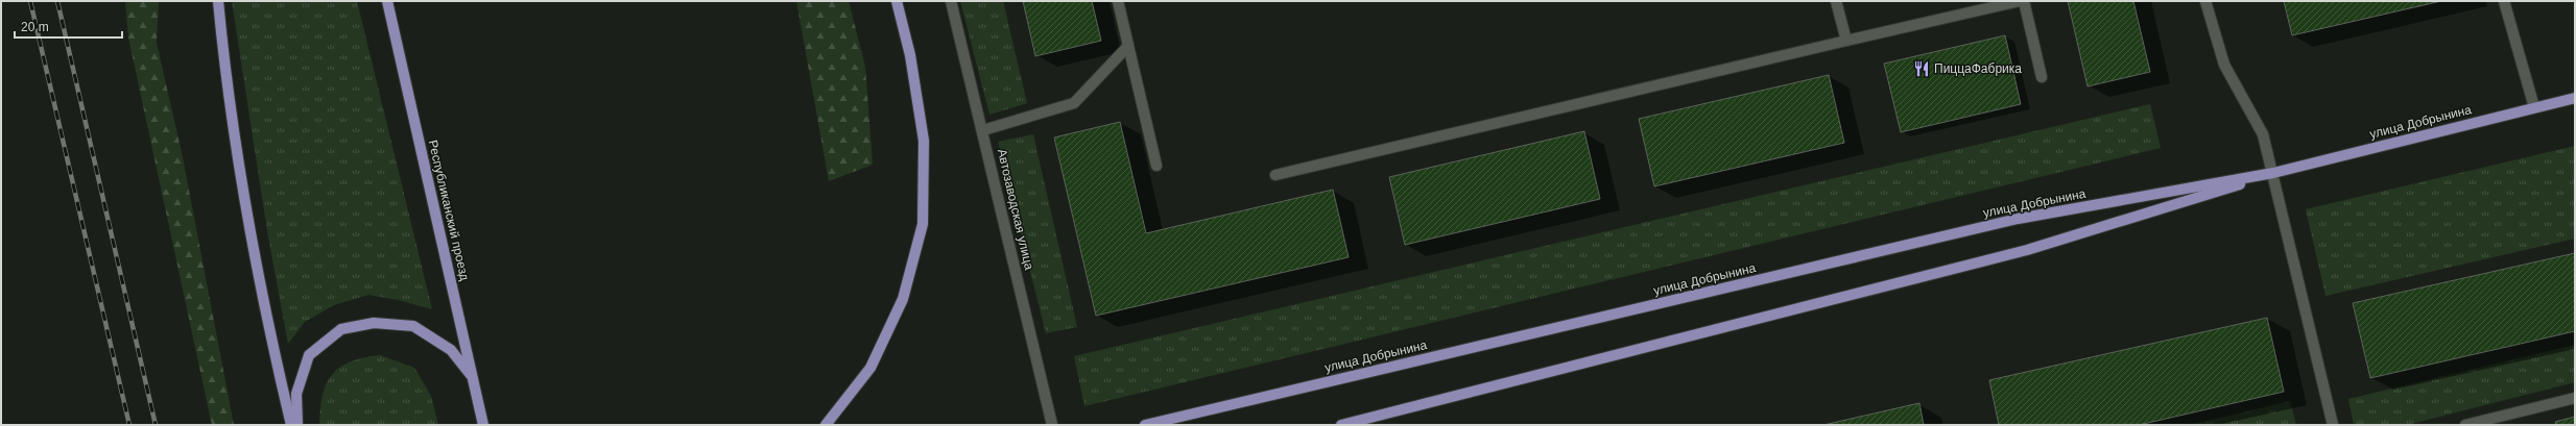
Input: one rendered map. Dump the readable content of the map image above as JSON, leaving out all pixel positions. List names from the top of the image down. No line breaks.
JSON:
{"streets":{"main road":["улица Добрынина","Республиканский проезд"],"street":["Автозаводская улица"]},"places":{"restaurant":["ПиццаФабрика"]},"scale_bar":"20 m"}
